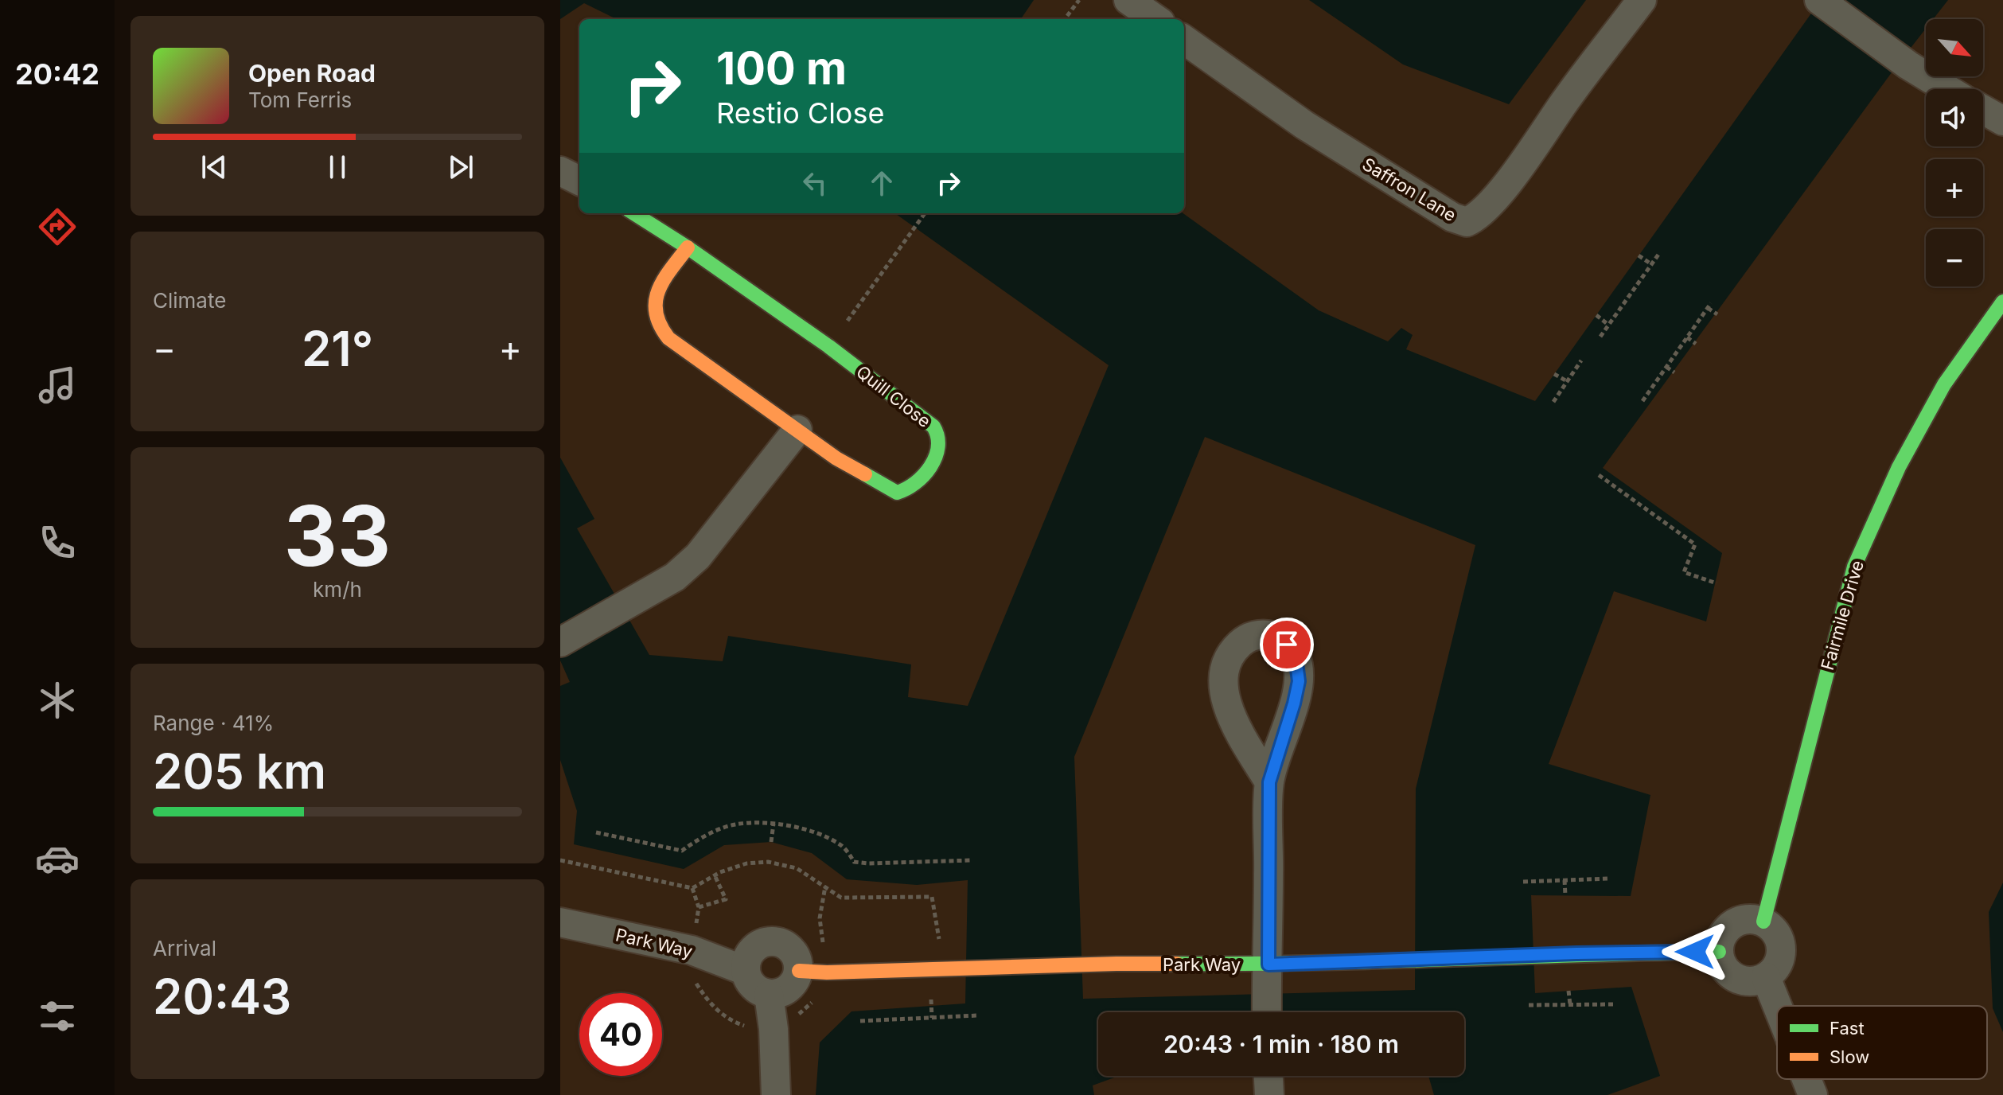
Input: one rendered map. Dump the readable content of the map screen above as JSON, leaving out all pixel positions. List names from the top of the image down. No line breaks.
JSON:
{"streets":{"street":["Saffron Lane","Quill Close","Fairmile Drive","Park Way"]},"crossings":[["Fairmile Drive","Park Way"]],"legend":["Fast","Slow"],"north":"bottom right","page":{"tabs":"20:42","map_buttons":["+","−"],"turn":["100 m","Restio Close"],"song":["Open Road","Tom Ferris"],"tile":["Climate",["33","km/h"],["Range · 41%","205 km"],["Arrival","20:43"]],"heat":["−","21°","+"],"limit":"40","trip":"20:43 · 1 min · 180 m"}}
